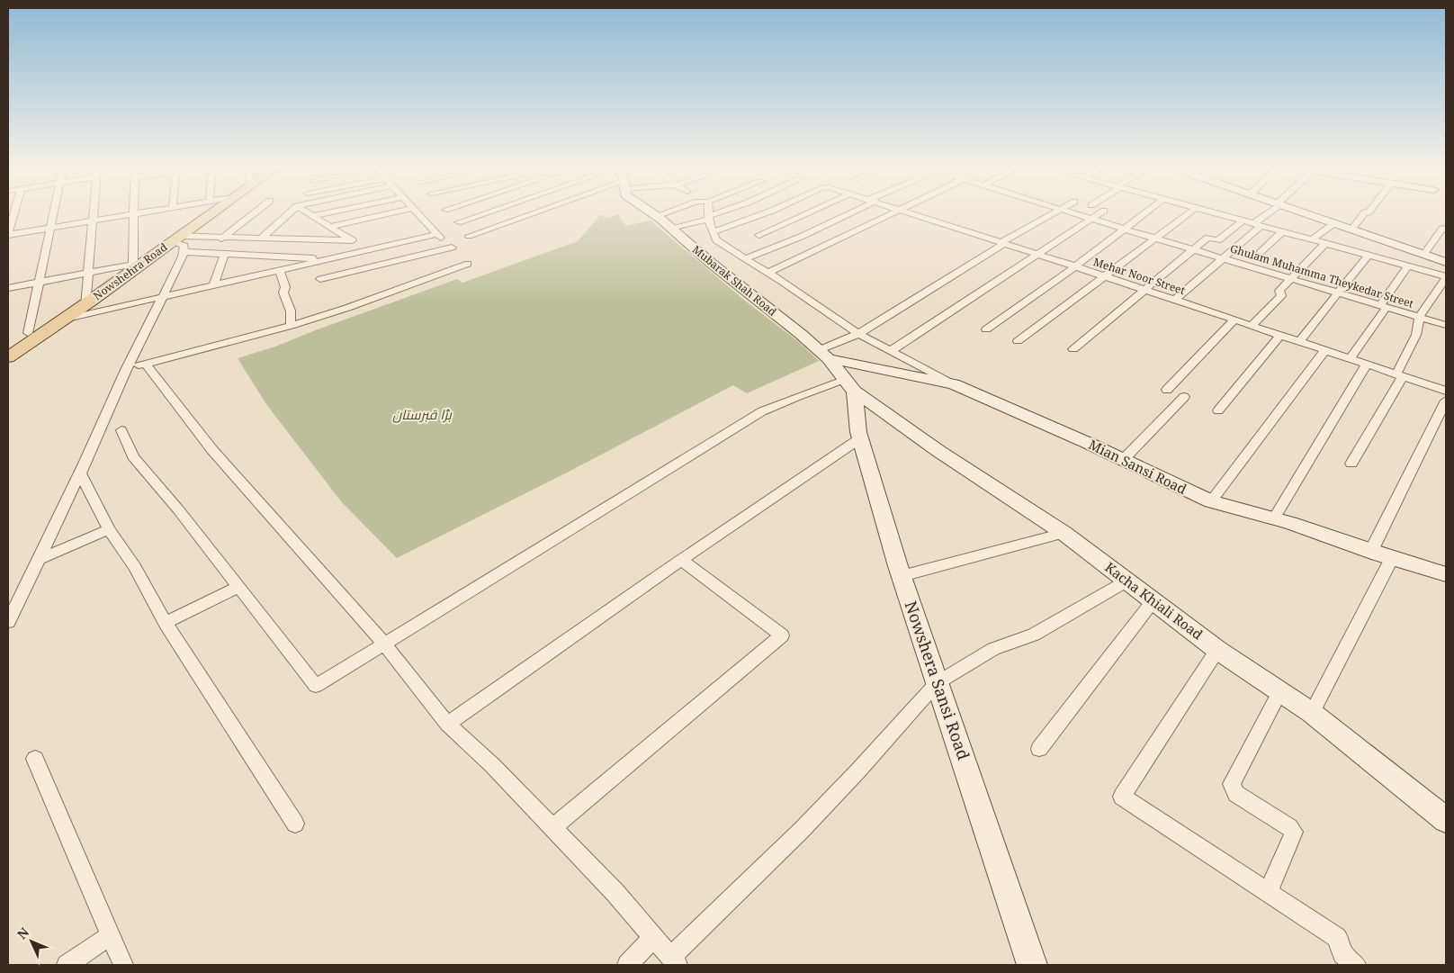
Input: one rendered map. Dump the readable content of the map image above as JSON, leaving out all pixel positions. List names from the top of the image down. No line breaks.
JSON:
{"streets":{"main road":["Nowshehra Road"],"street":["Mehar Noor Street","Ghulam Muhamma Theykedar Street","Mubarak Shah Road","Mian Sansi Road","Kacha Khiali Road","Nowshera Sansi Road"]},"crossings":[["Mubarak Shah Road","Mian Sansi Road"],["Mubarak Shah Road","Kacha Khiali Road"],["Mubarak Shah Road","Nowshera Sansi Road"],["Kacha Khiali Road","Nowshera Sansi Road"]],"parks":["بڑا قبرستان"],"north":"top left"}
